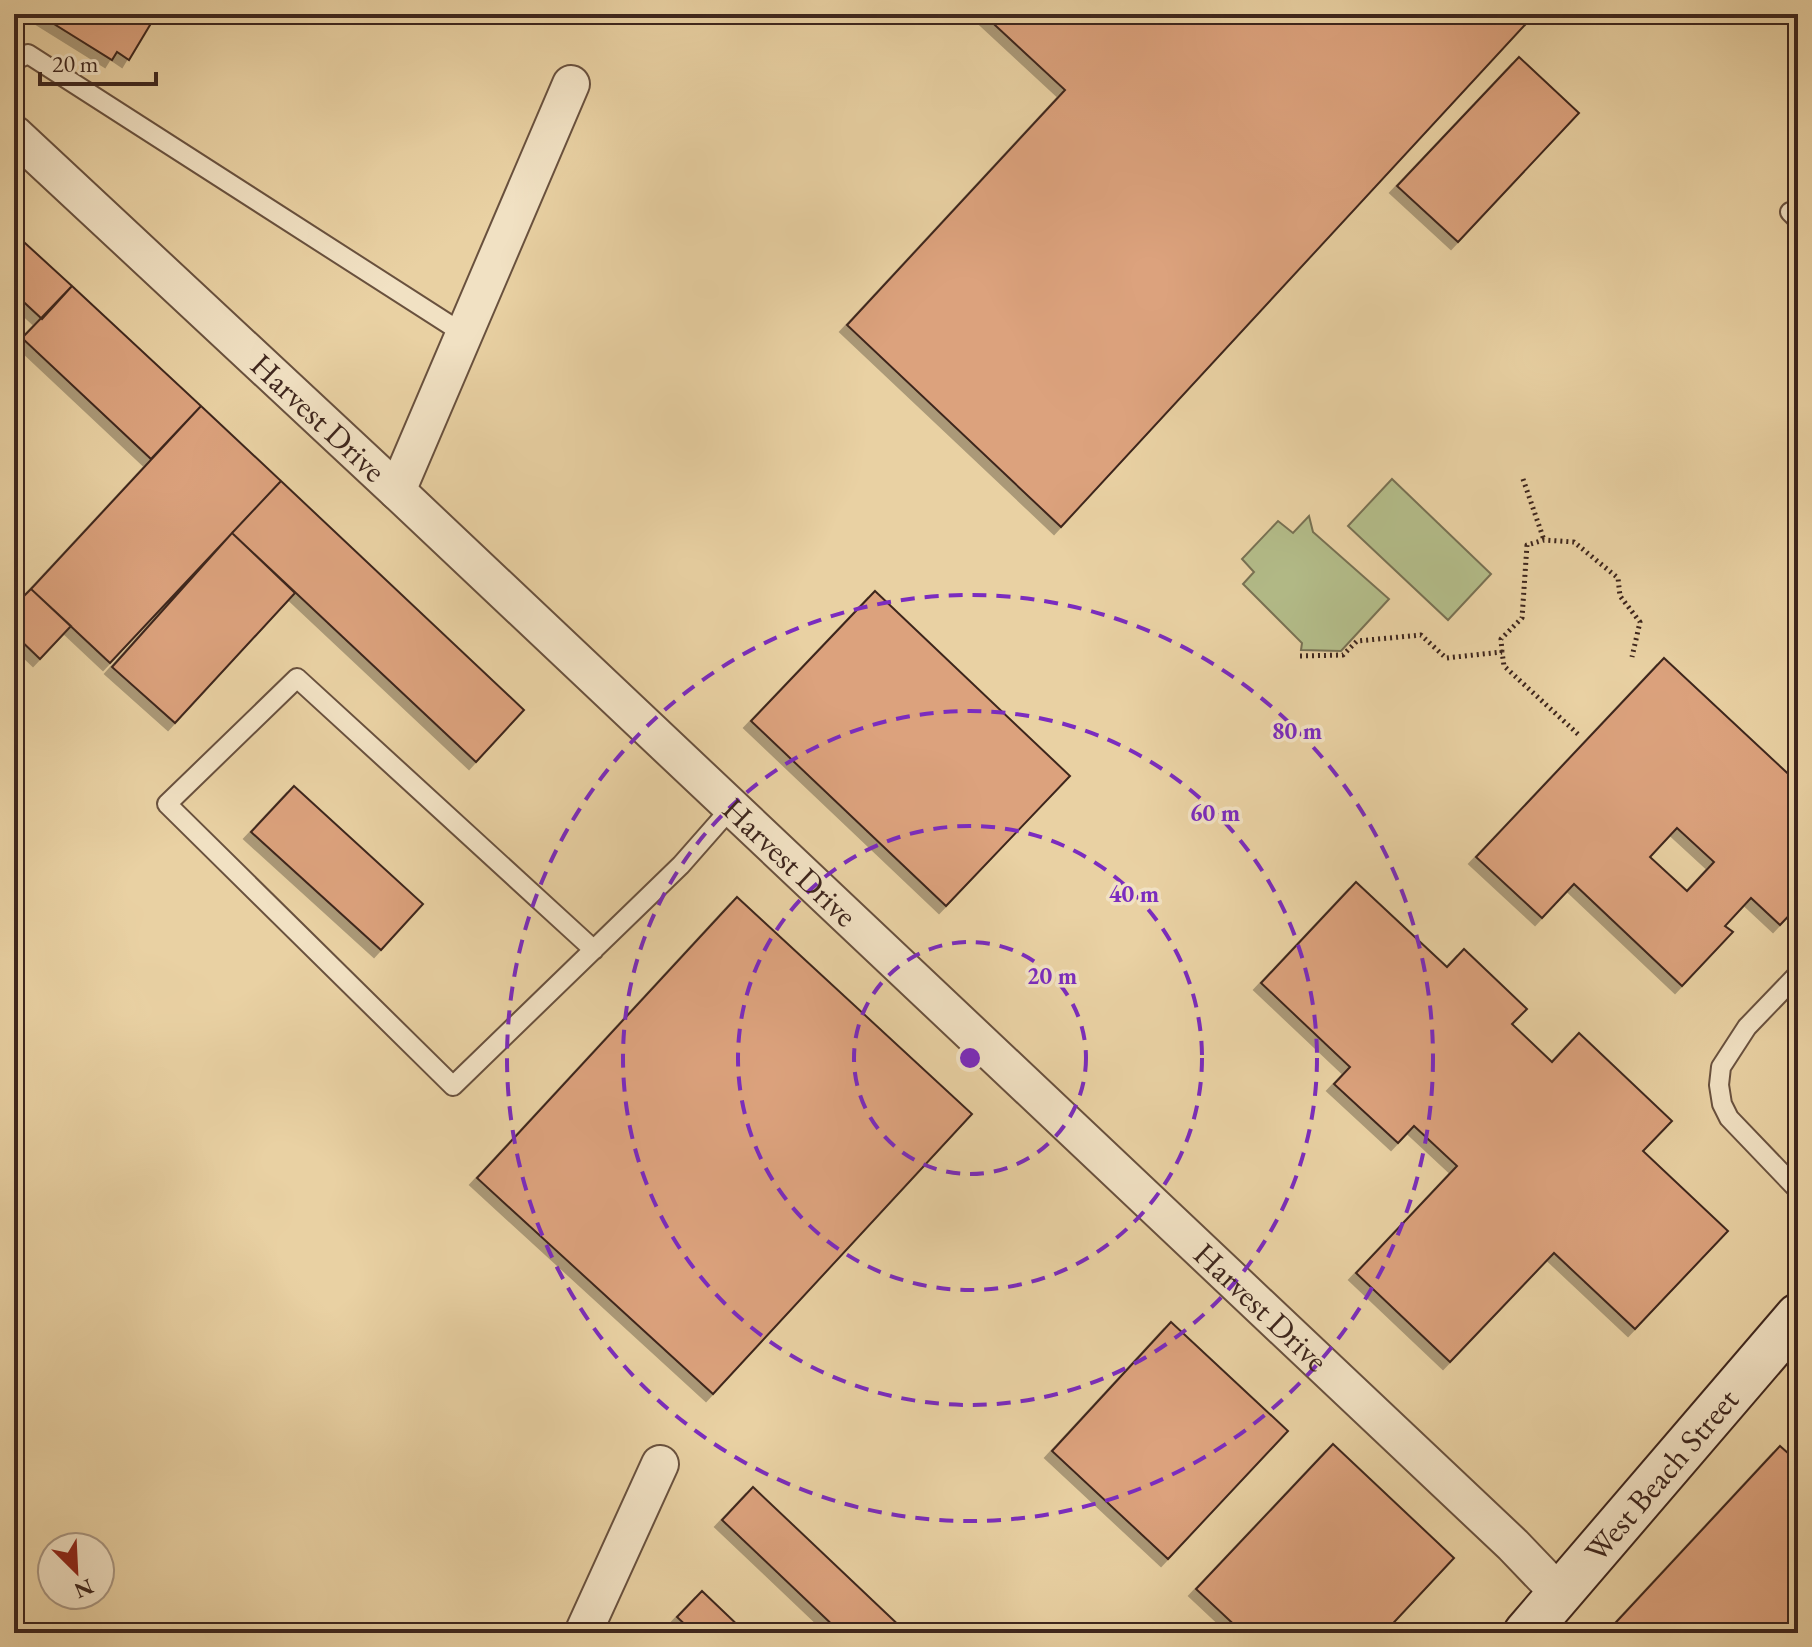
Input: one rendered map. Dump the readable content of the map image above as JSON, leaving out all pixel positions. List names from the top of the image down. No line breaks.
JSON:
{"streets":{"main road":["West Beach Street"],"street":["Harvest Drive"]},"crossings":[["Harvest Drive","West Beach Street"]],"scale_bar":"20 m","north":"bottom right","rings":["80 m","60 m","40 m","20 m"]}
